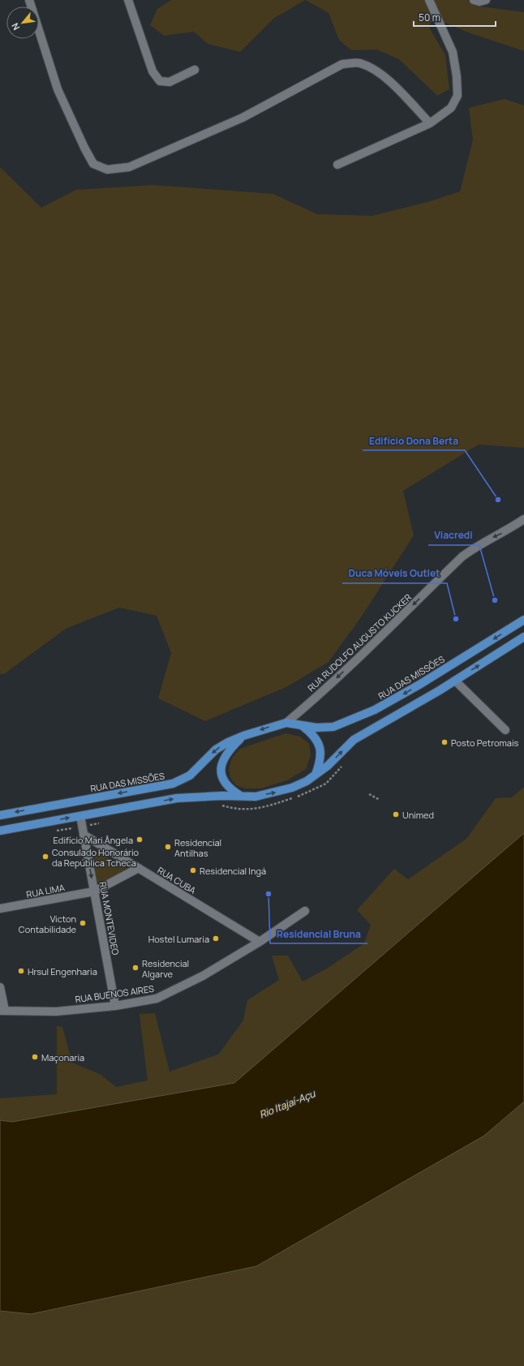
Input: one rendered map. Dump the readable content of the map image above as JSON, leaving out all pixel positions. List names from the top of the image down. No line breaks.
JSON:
{"streets":{"main road":["RUA DAS MISSÕES"],"street":["RUA RUDOLFO AUGUSTO KUCKER","RUA CUBA","RUA LIMA","RUA MONTEVIDEO","RUA BUENOS AIRES"]},"crossings":[["RUA RUDOLFO AUGUSTO KUCKER","RUA DAS MISSÕES"],["RUA CUBA","RUA LIMA"],["RUA CUBA","RUA MONTEVIDEO"],["RUA CUBA","RUA BUENOS AIRES"],["RUA LIMA","RUA MONTEVIDEO"],["RUA MONTEVIDEO","RUA BUENOS AIRES"]],"one_way":["RUA RUDOLFO AUGUSTO KUCKER"],"water":["Rio Itajaí-Açu"],"places":["Edifício Dona Berta","Viacredi","Duca Móveis Outlet","Posto Petromais","Unimed","Edifício Mari Ângela","Residencial Antilhas","Consulado Honorário da República Tcheca","Residencial Ingá","Residencial Bruna","Victon Contabilidade","Hostel Lumaria","Residencial Algarve","Hrsul Engenharia","Maçonaria"],"scale_bar":"50 m","north":"bottom left"}
